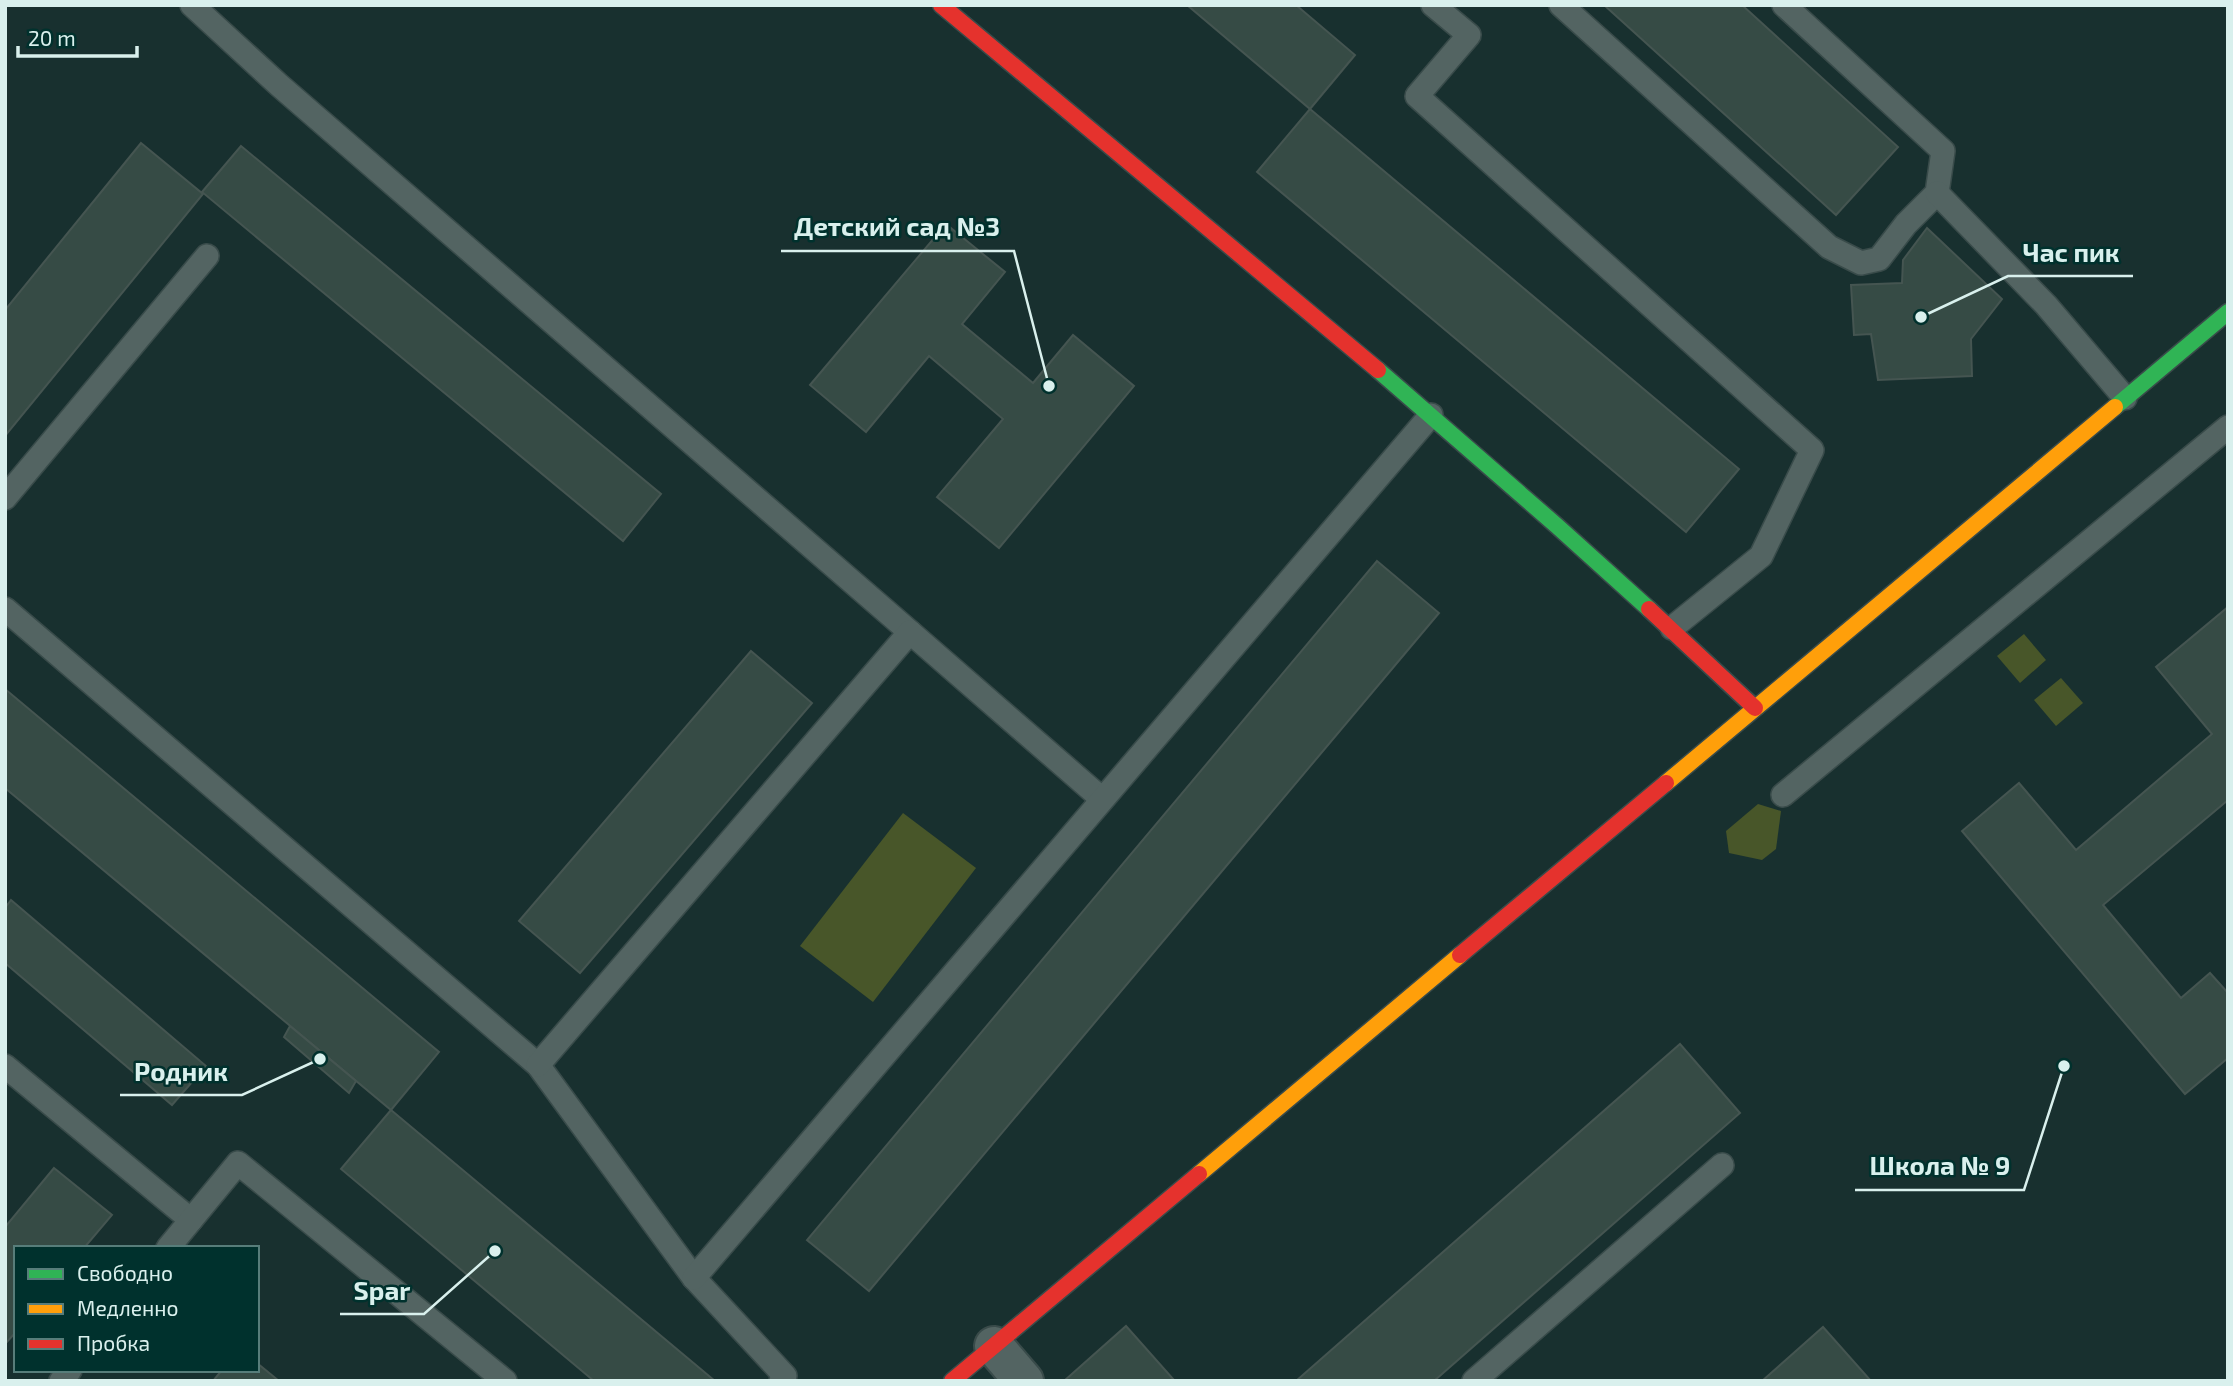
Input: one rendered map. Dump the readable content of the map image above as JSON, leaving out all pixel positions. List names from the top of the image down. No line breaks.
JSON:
{"places":["Час пик","Детский сад №3","Родник","Школа № 9","Spar"],"legend":["Свободно","Медленно","Пробка"],"scale_bar":"20 m"}
